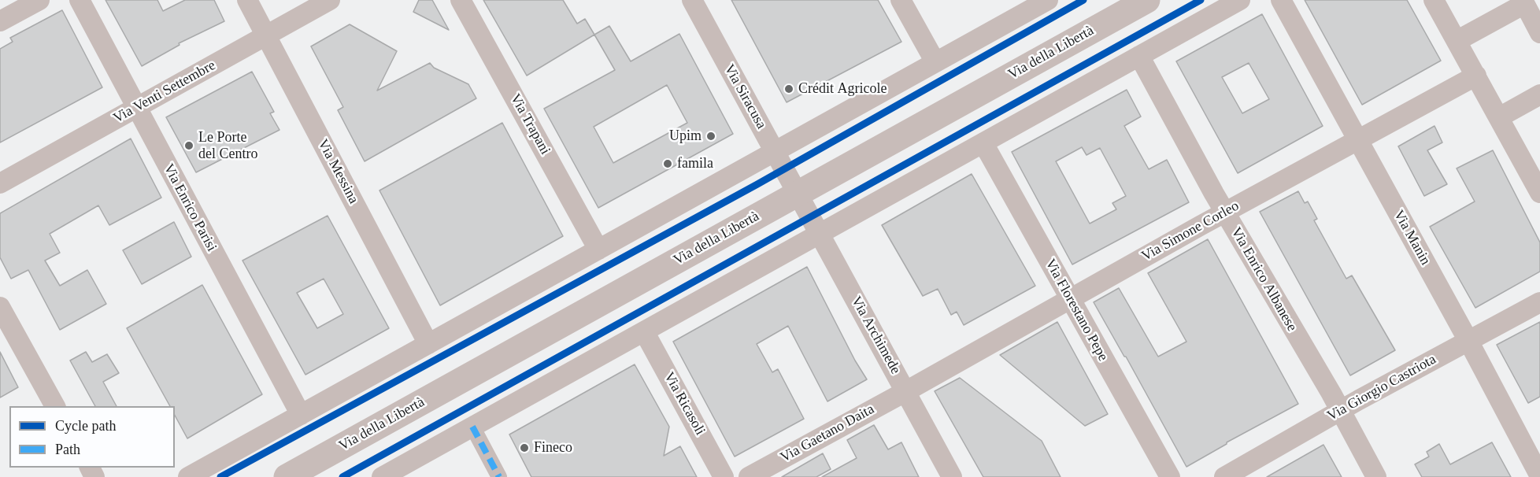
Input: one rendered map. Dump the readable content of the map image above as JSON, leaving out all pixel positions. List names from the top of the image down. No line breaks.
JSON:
{"streets":{"street":["Via della Libertà","Via Venti Settembre","Via Siracusa","Via Trapani","Via Messina","Via Enrico Parisi","Via Simone Corleo","Via Manin","Via Enrico Albanese","Via Florestano Pepe","Via Archimede","Via Giorgio Castriota","Via Ricasoli","Via Gaetano Daita"]},"crossings":[["Via della Libertà","Via Siracusa"],["Via della Libertà","Via Archimede"],["Via Venti Settembre","Via Messina"],["Via Venti Settembre","Via Enrico Parisi"],["Via Siracusa","Via Archimede"],["Via Simone Corleo","Via Manin"],["Via Simone Corleo","Via Enrico Albanese"],["Via Simone Corleo","Via Florestano Pepe"],["Via Simone Corleo","Via Archimede"],["Via Simone Corleo","Via Gaetano Daita"],["Via Manin","Via Giorgio Castriota"],["Via Enrico Albanese","Via Giorgio Castriota"],["Via Archimede","Via Gaetano Daita"]],"places":["Crédit Agricole","Upim","Le Porte del Centro","famila","Fineco"],"legend":["Cycle path","Path"]}
